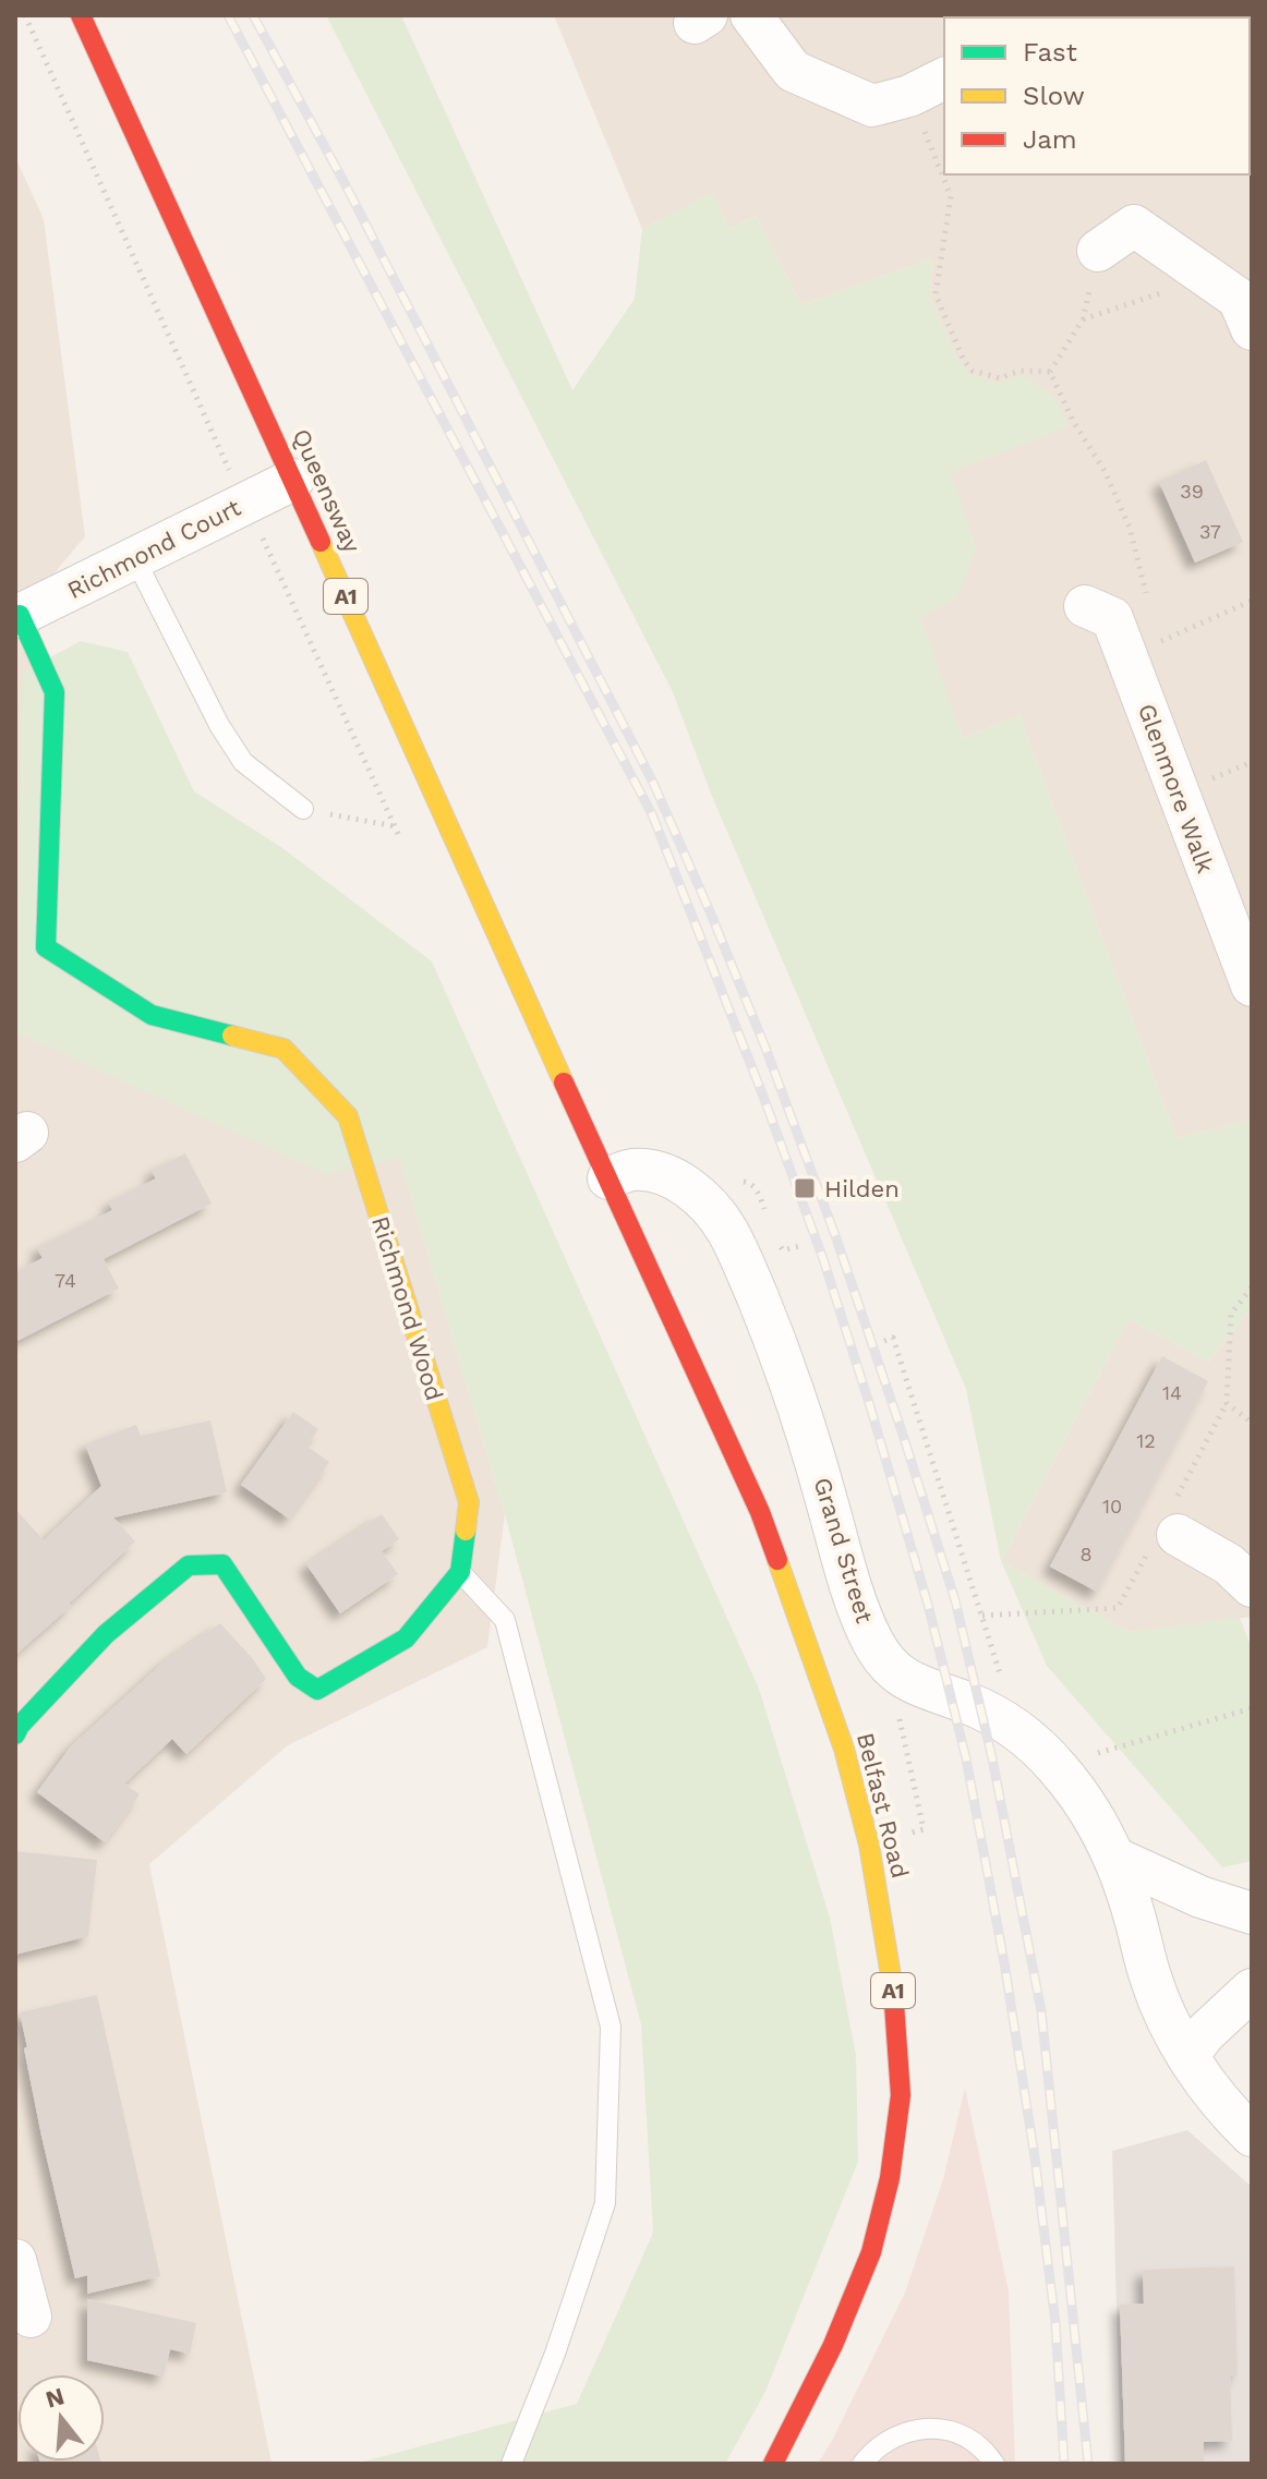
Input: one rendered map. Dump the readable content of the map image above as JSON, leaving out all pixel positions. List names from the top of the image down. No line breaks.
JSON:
{"streets":{"main road":["Queensway","A1","Richmond Wood","Belfast Road"],"street":["Richmond Court","Glenmore Walk","Grand Street"]},"crossings":[["Queensway","Richmond Court"],["Queensway","Grand Street"],["Queensway","Belfast Road"],["Richmond Court","Richmond Wood"],["Grand Street","Belfast Road"]],"places":{"transit":["Hilden"]},"house_numbers":["39","37","74","14","12","10","8"],"legend":["Fast","Slow","Jam"],"north":"top"}
